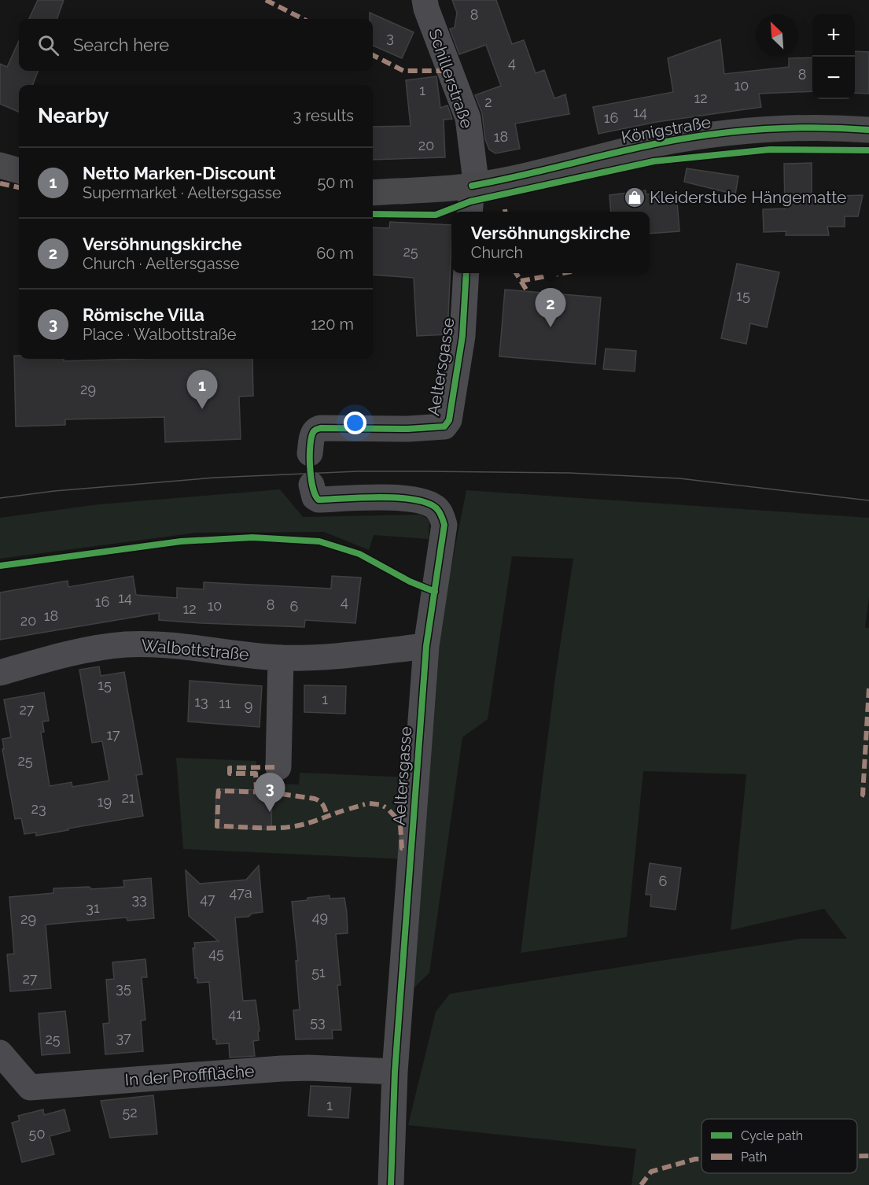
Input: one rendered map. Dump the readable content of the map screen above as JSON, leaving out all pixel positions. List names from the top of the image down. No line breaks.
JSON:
{"streets":{"street":["Schillerstraße","Königstraße","Aeltersgasse","Walbottstraße","In der Profffläche"]},"crossings":[["Schillerstraße","Königstraße"],["Aeltersgasse","Walbottstraße"],["Aeltersgasse","In der Profffläche"]],"places":{"shop":["Kleiderstube Hängematte"]},"house_numbers":["8","3","4","8","10","1","12","2","14","16","18","20","25","15","29","14","16","4","8","10","6","12","18","20","15","1","13","11","9","27","17","25","21","19","23","6","47a","33","47","31","49","29","45","51","27","35","41","53","37","25","1","52","50"],"legend":["Cycle path","Path"],"north":"top left","page":{"map_buttons":["+","−"],"search":"Search here","heading":["Nearby","3 results"],"list":[{"mark":"1","name":"Netto Marken-Discount","note":"Supermarket · Aeltersgasse","value":"50 m"},{"mark":"2","name":"Versöhnungskirche","note":"Church · Aeltersgasse","value":"60 m"},{"mark":"3","name":"Römische Villa","note":"Place · Walbottstraße","value":"120 m"}],"popup":["Versöhnungskirche","Church"],"pins":["2","1","3"]}}
